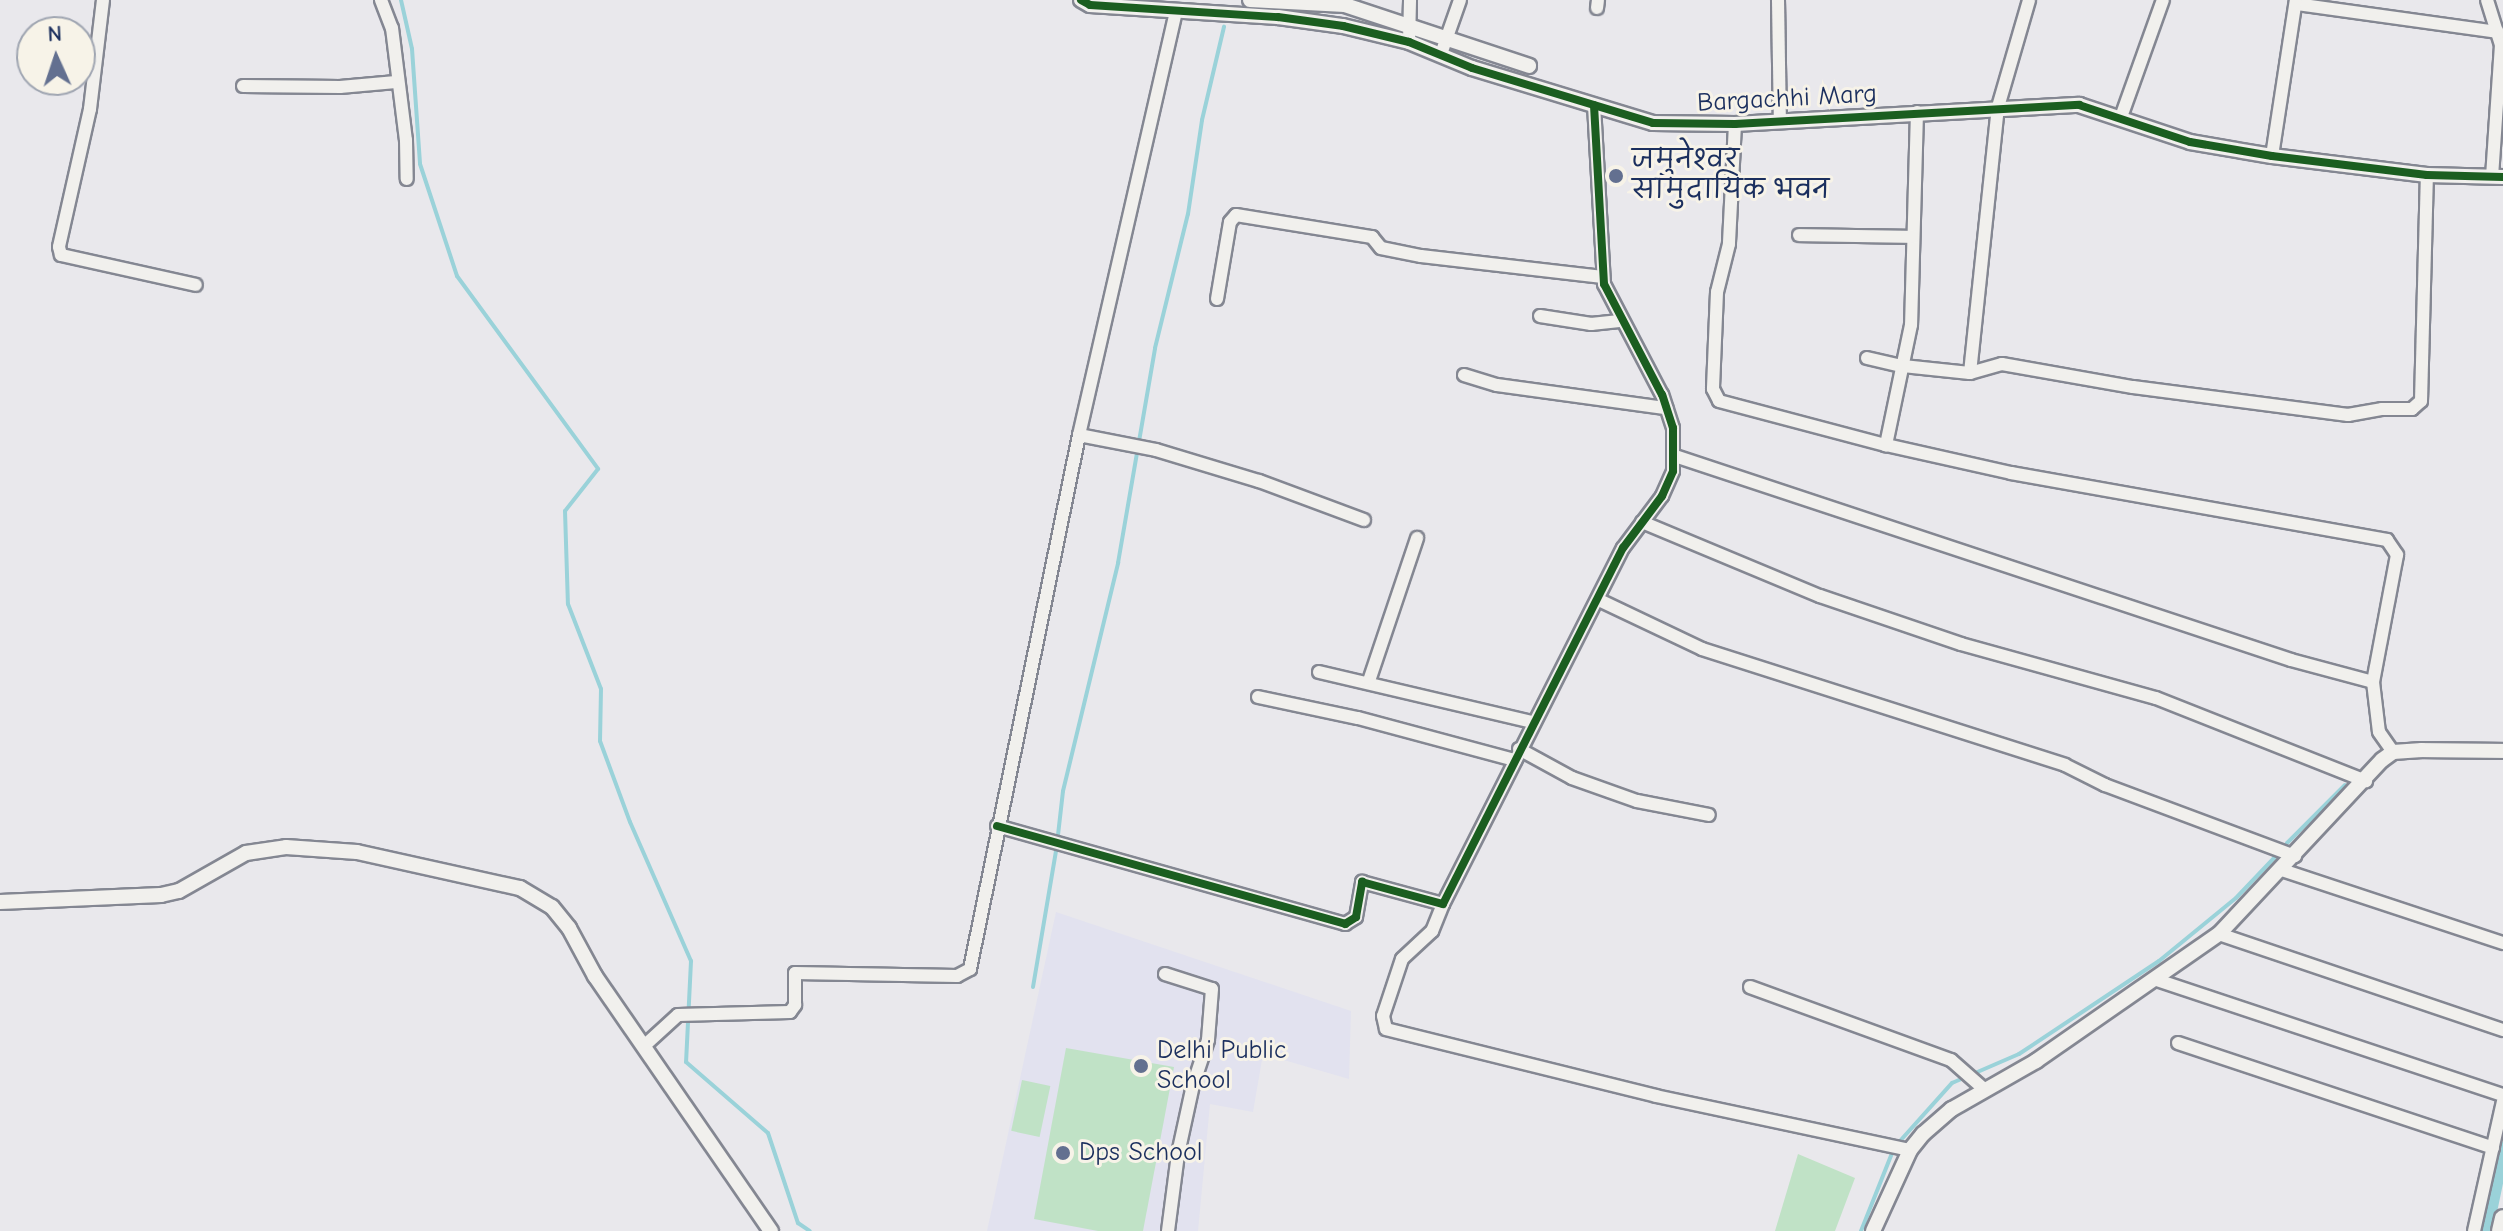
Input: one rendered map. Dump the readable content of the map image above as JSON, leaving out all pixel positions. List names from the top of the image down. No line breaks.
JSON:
{"streets":{"street":["Bargachhi Marg"]},"places":["जमुनेश्वर सामुदायिक भवन","Delhi Public School","Dps School"],"north":"top"}
